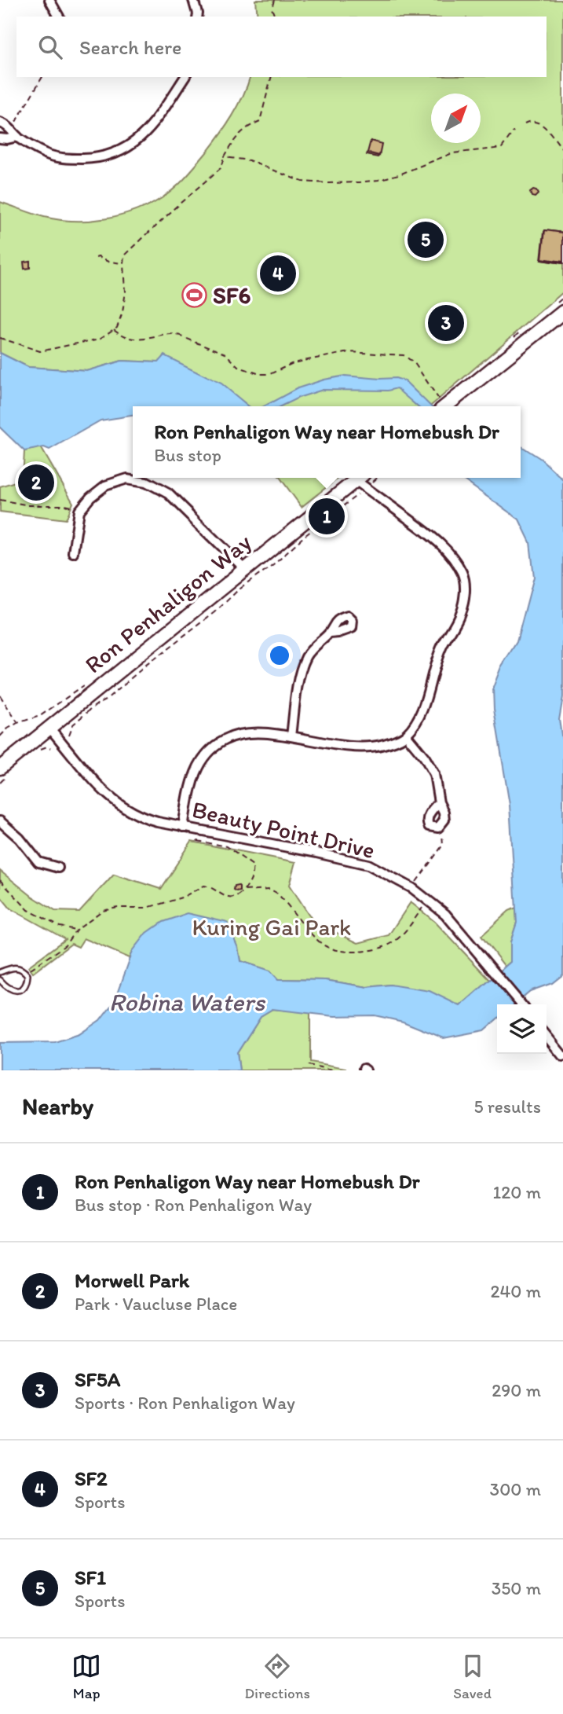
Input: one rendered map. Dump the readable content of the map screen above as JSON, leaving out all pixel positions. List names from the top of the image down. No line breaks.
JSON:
{"streets":{"street":["Ron Penhaligon Way","Beauty Point Drive"]},"crossings":[["Ron Penhaligon Way","Beauty Point Drive"]],"water":["Robina Waters"],"parks":["Kuring Gai Park"],"places":{"sports":["SF6"]},"north":"top right","page":{"search":"Search here","pins":["5","4","3","2","1"],"popup":["Ron Penhaligon Way near Homebush Dr","Bus stop"],"heading":["Nearby","5 results"],"list":[{"mark":"1","name":"Ron Penhaligon Way near Homebush Dr","note":"Bus stop · Ron Penhaligon Way","value":"120 m"},{"mark":"2","name":"Morwell Park","note":"Park · Vaucluse Place","value":"240 m"},{"mark":"3","name":"SF5A","note":"Sports · Ron Penhaligon Way","value":"290 m"},{"mark":"4","name":"SF2","note":"Sports","value":"300 m"},{"mark":"5","name":"SF1","note":"Sports","value":"350 m"}],"nav":["Map","Directions","Saved"]}}
